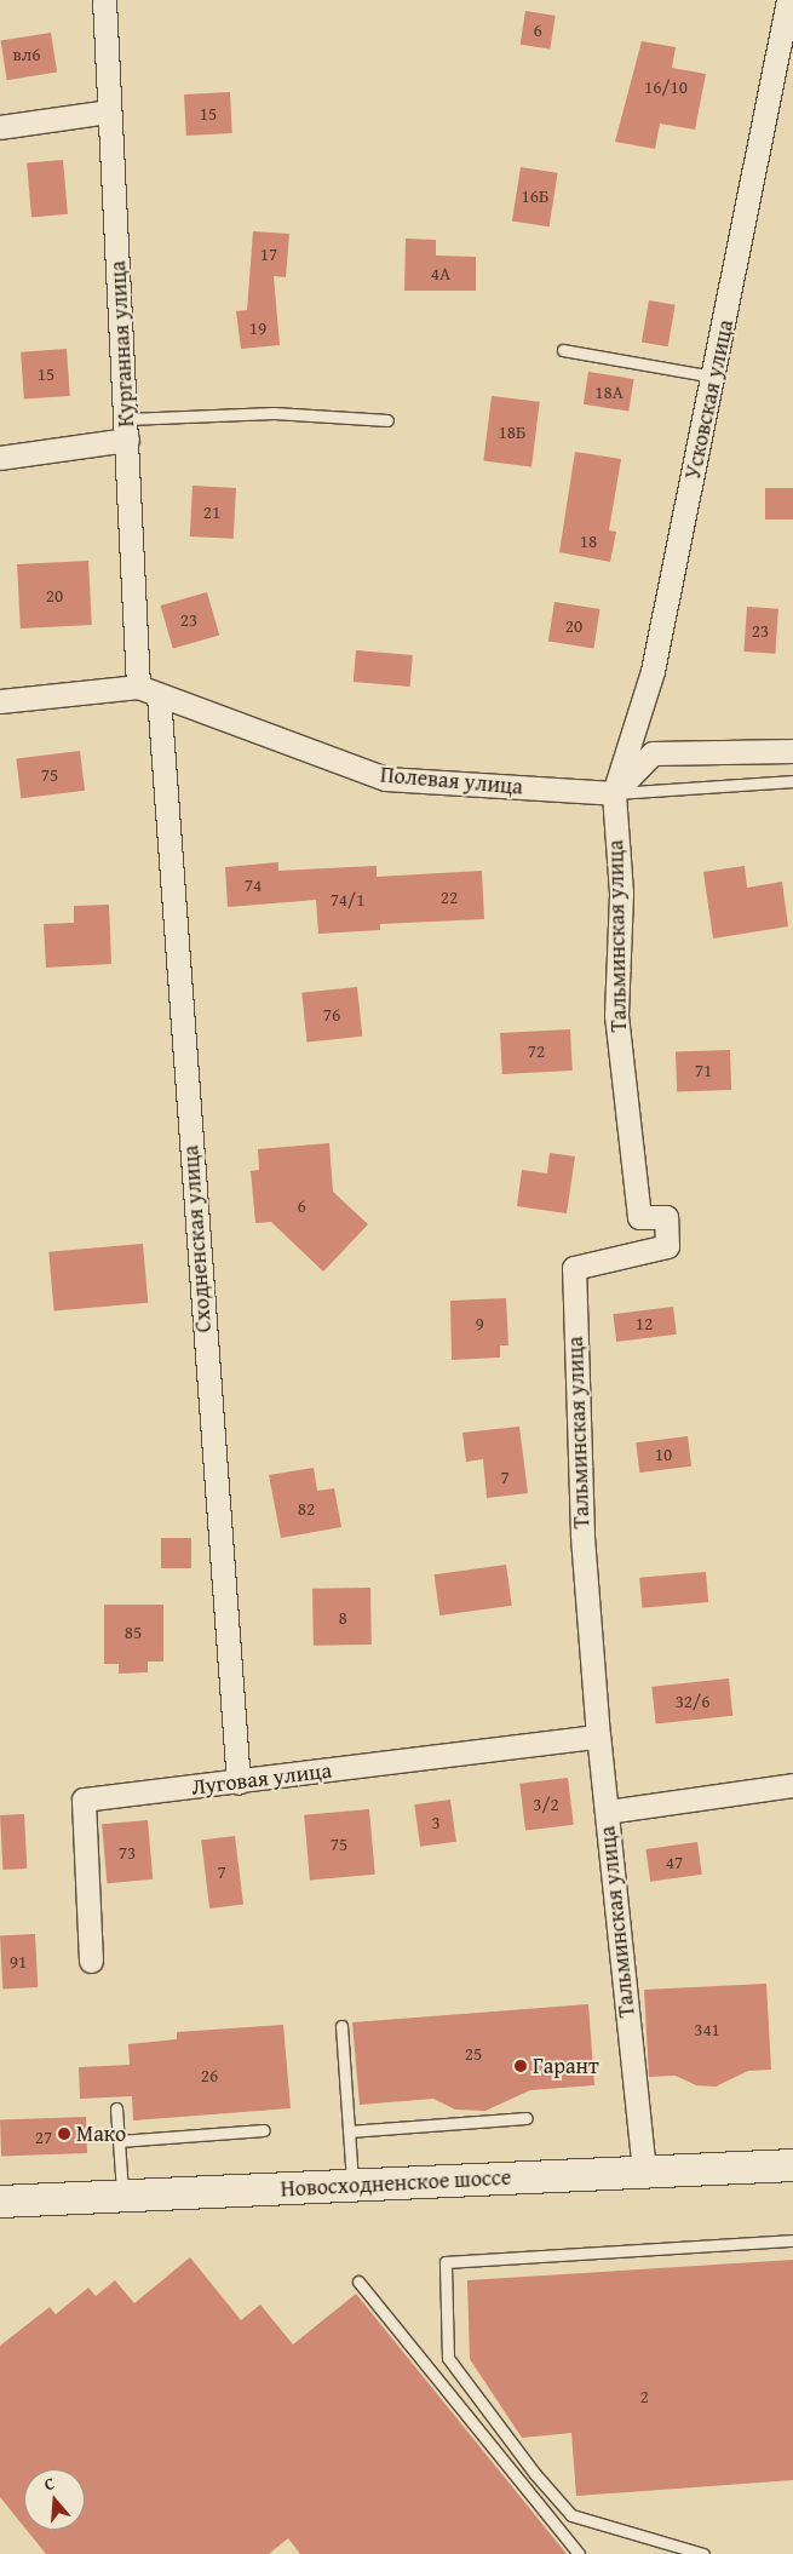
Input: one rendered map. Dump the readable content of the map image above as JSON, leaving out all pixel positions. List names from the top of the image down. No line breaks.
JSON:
{"streets":{"main road":["Новосходненское шоссе"],"street":["Курганная улица","Усковская улица","Полевая улица","Тальминская улица","Сходненская улица","Луговая улица"]},"crossings":[["Курганная улица","Полевая улица"],["Курганная улица","Сходненская улица"],["Усковская улица","Полевая улица"],["Усковская улица","Тальминская улица"],["Полевая улица","Тальминская улица"],["Полевая улица","Сходненская улица"],["Тальминская улица","Луговая улица"],["Тальминская улица","Новосходненское шоссе"],["Сходненская улица","Луговая улица"]],"places":["Гарант","Мако"],"house_numbers":["6","вл6","16/10","15","16Б","17","4А","19","15","18А","18Б","21","18","20","23","20","23","75","74","22","74/1","76","72","71","6","9","12","10","7","82","8","85","32/6","3/2","3","75","73","47","7","91","341","25","26","27","2"],"north":"top"}
